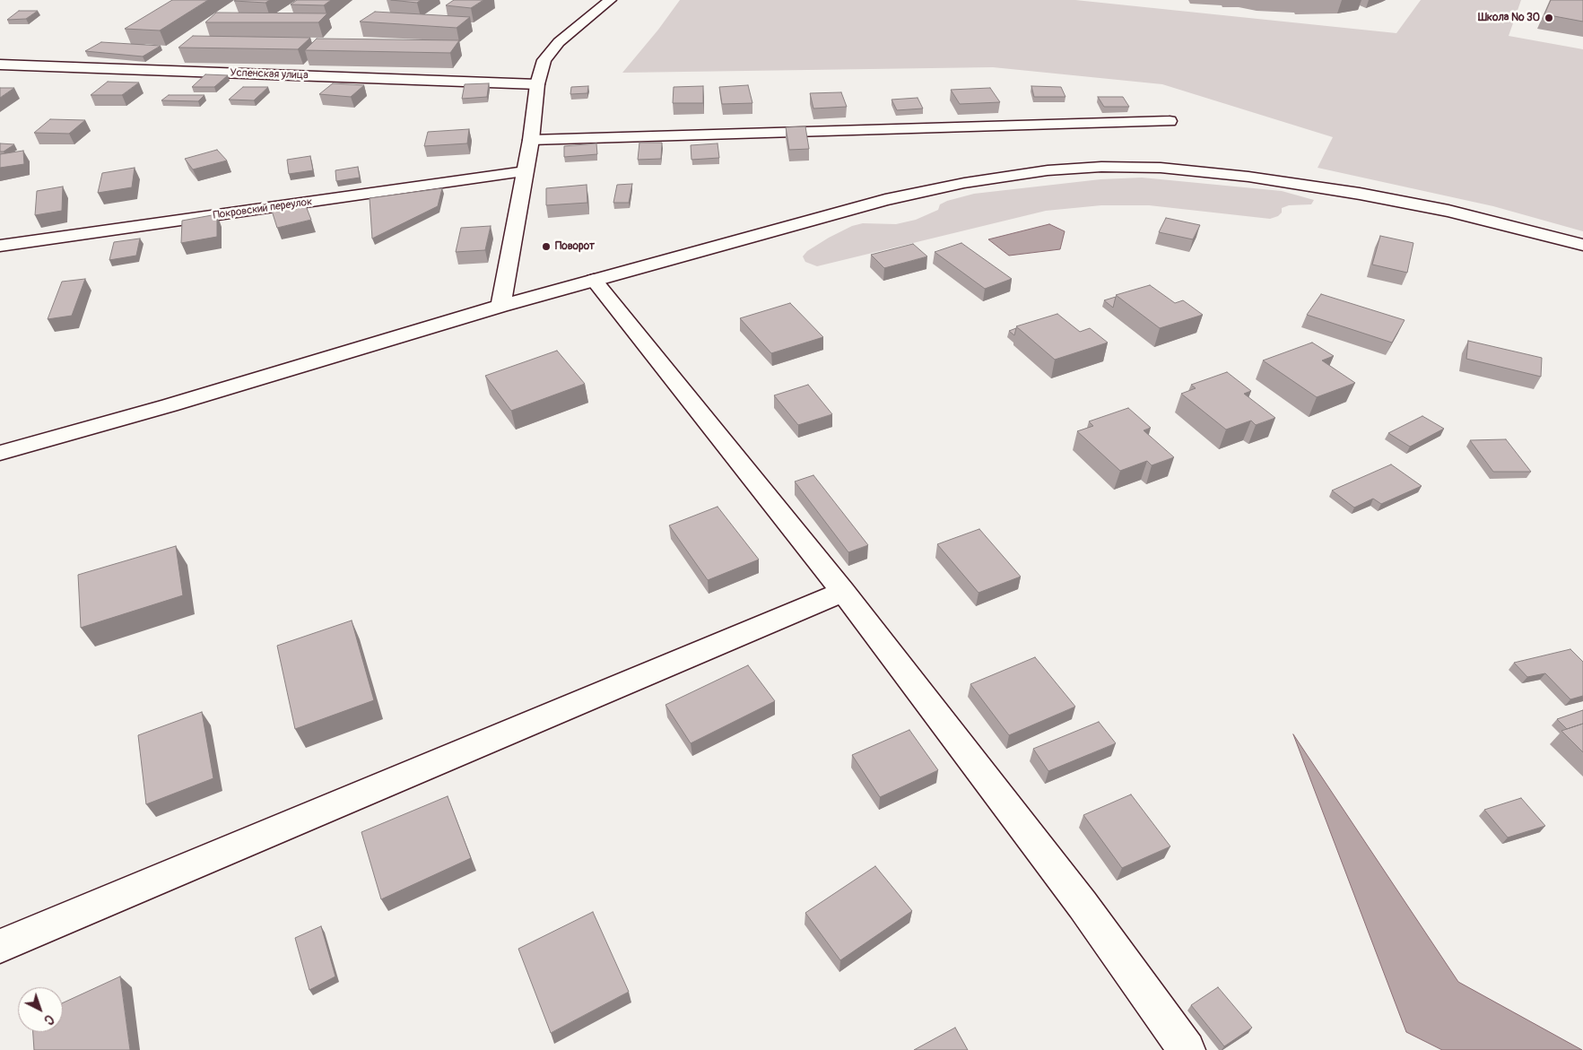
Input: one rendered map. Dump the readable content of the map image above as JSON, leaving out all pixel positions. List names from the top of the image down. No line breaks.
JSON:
{"streets":{"street":["Успенская улица","Покровский переулок"]},"places":["Школа № 30","Поворот"],"north":"bottom right"}
